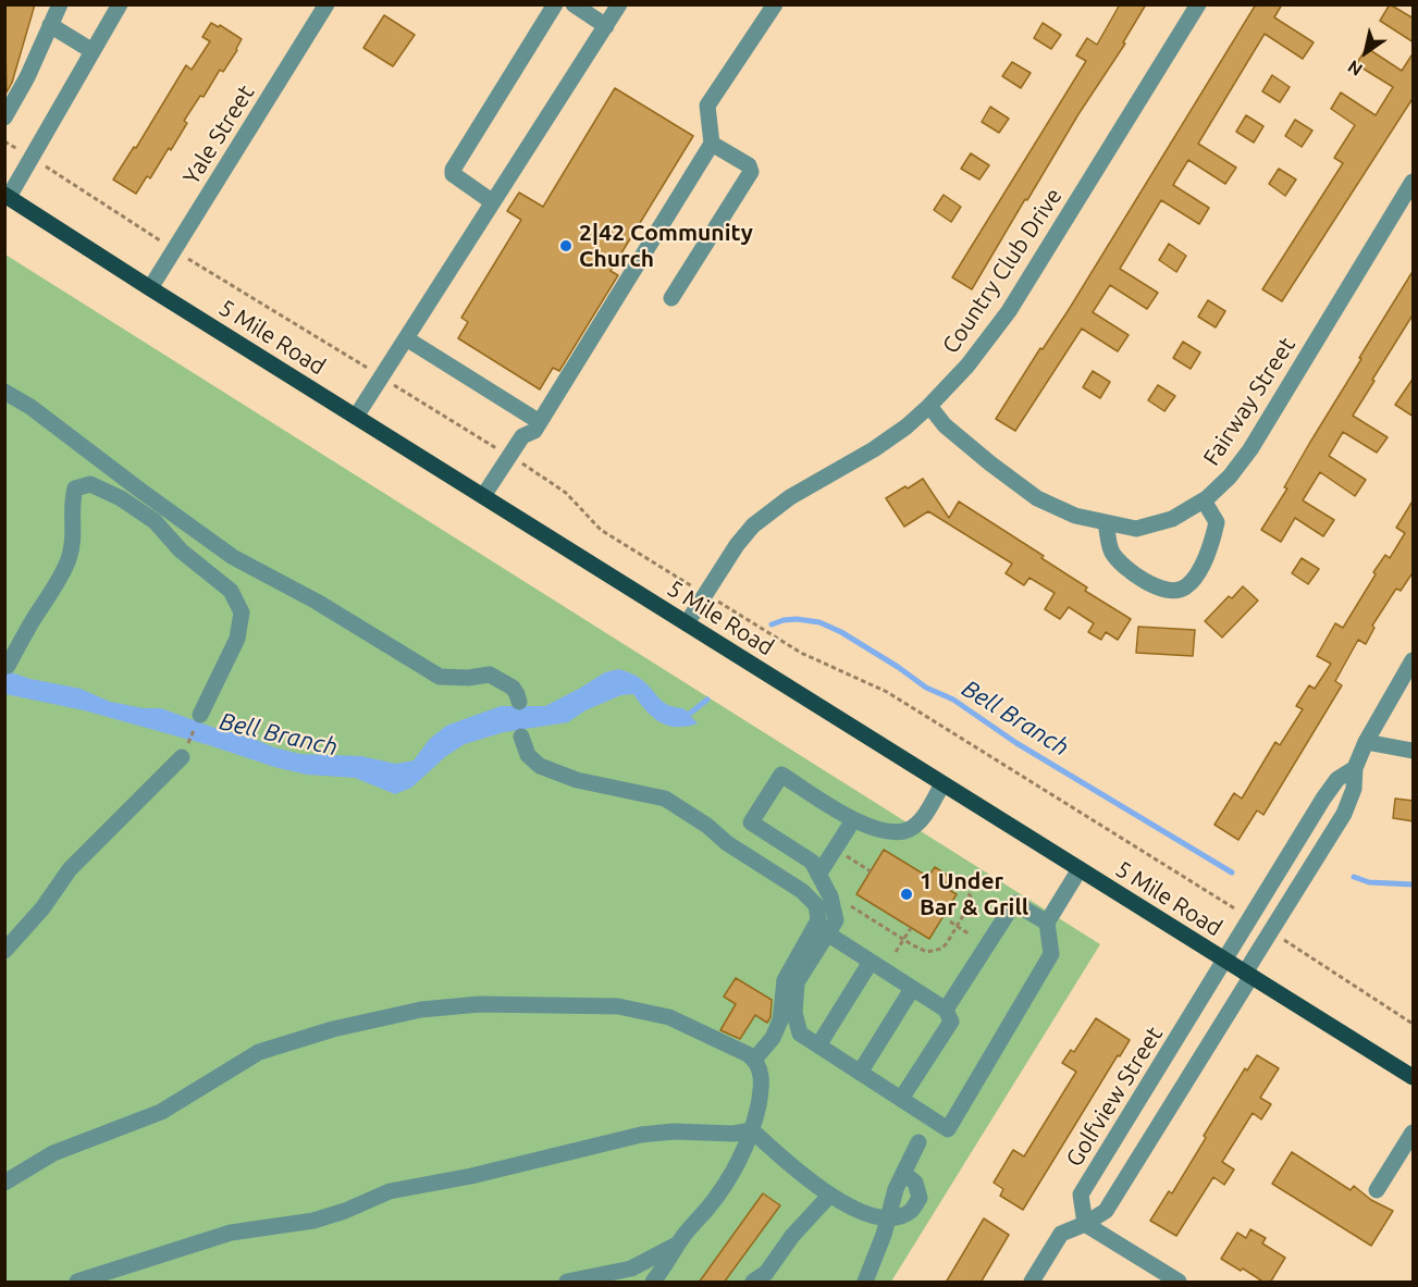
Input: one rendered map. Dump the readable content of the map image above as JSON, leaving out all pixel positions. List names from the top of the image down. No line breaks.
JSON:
{"streets":{"main road":["5 Mile Road"],"street":["Yale Street","Country Club Drive","Fairway Street","Golfview Street"]},"crossings":[["Yale Street","5 Mile Road"],["Country Club Drive","5 Mile Road"],["Country Club Drive","Fairway Street"],["5 Mile Road","Golfview Street"]],"water":["Bell Branch"],"places":["2|42 Community Church","1 Under Bar & Grill"],"north":"bottom left"}
